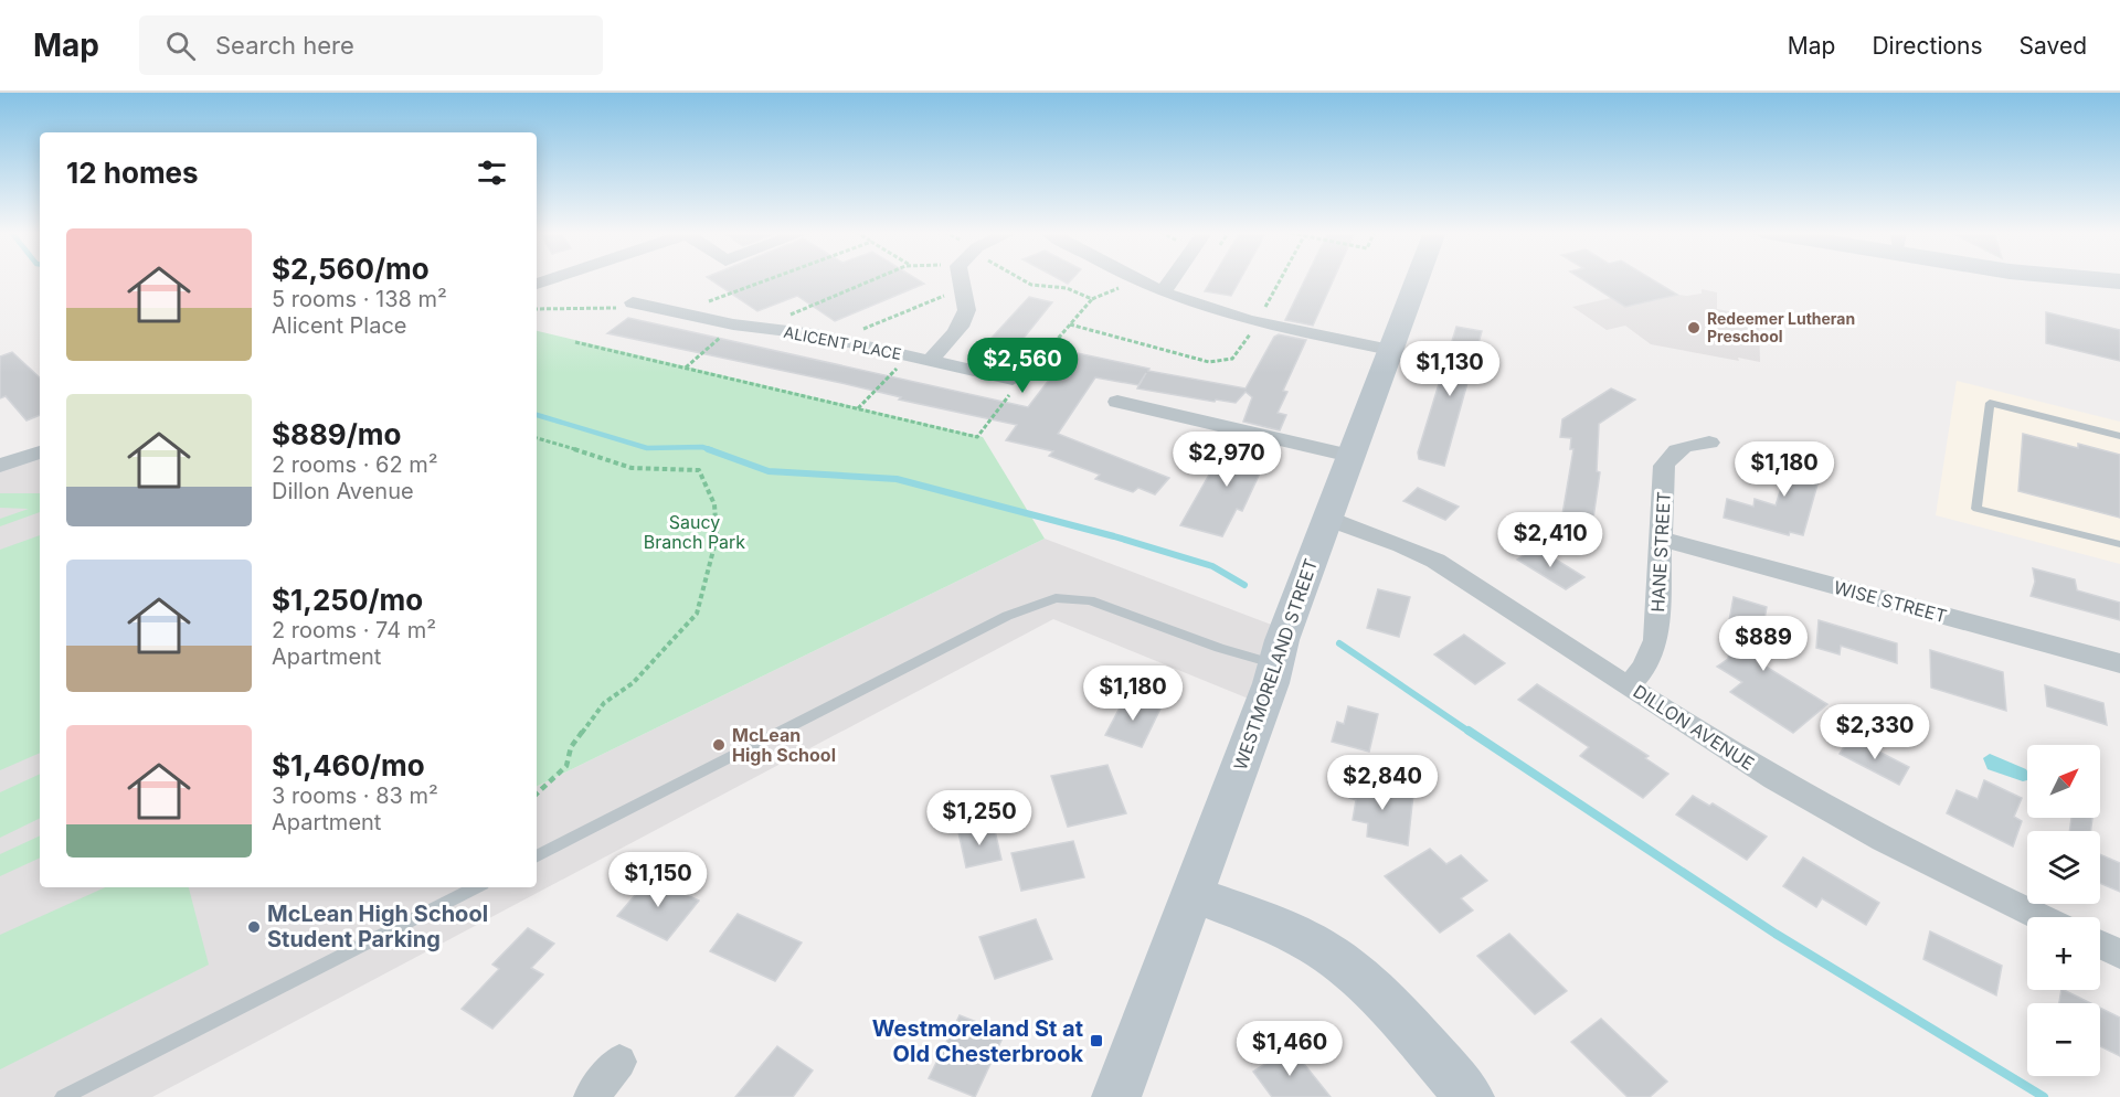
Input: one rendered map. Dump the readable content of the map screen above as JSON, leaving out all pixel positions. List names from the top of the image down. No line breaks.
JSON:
{"streets":{"main road":["WESTMORELAND STREET"],"street":["ALICENT PLACE","HANE STREET","WISE STREET","DILLON AVENUE"]},"crossings":[["HANE STREET","WISE STREET"],["HANE STREET","DILLON AVENUE"],["WESTMORELAND STREET","DILLON AVENUE"]],"parks":["Saucy Branch Park"],"places":{"other":["Redeemer Lutheran Preschool","McLean High School","McLean High School Student Parking"],"transit":["Westmoreland St at Old Chesterbrook"]},"north":"top right","page":{"header":"Map","search":"Search here","nav":["Map","Directions","Saved"],"heading":"12 homes","list":[{"name":"$2,560/mo","note":"5 rooms · 138 m² · Alicent Place"},{"name":"$889/mo","note":"2 rooms · 62 m² · Dillon Avenue"},{"name":"$1,250/mo","note":"2 rooms · 74 m² · Apartment"},{"name":"$1,460/mo","note":"3 rooms · 83 m² · Apartment"}],"price":["$2,560","$1,130","$2,970","$1,180","$2,410","$889","$1,180","$2,330","$2,840","$1,250","$1,150","$1,460"],"map_buttons":["+","−"]}}
